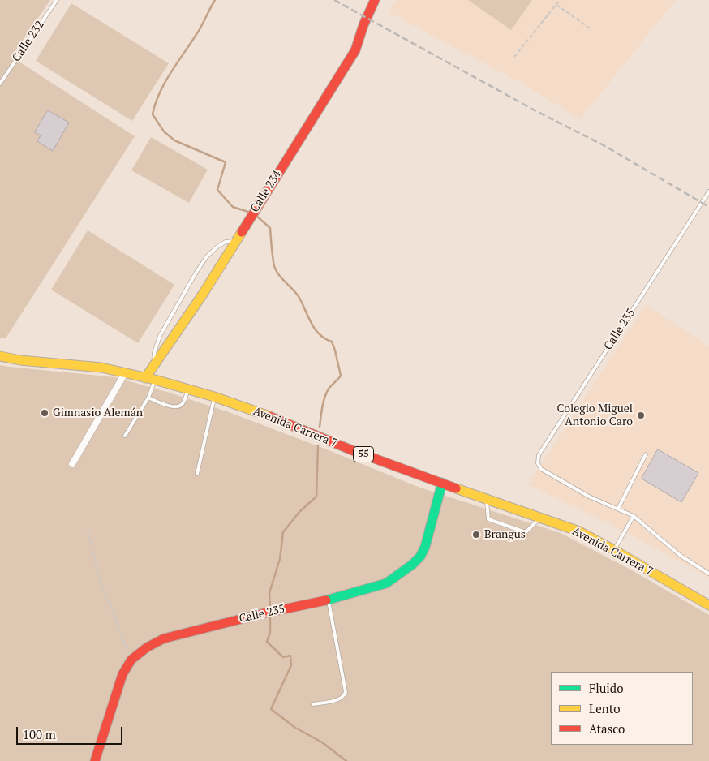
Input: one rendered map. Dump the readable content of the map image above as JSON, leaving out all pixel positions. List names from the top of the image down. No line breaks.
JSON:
{"streets":{"street":["Calle 234","Calle 235","Avenida Carrera 7","55"],"lane":["Calle 232"]},"crossings":[["Calle 234","Avenida Carrera 7"],["Calle 235","Avenida Carrera 7"]],"places":["Gimnasio Alemán","Colegio Miguel Antonio Caro","Brangus"],"legend":["Fluido","Lento","Atasco"],"scale_bar":"100 m"}
